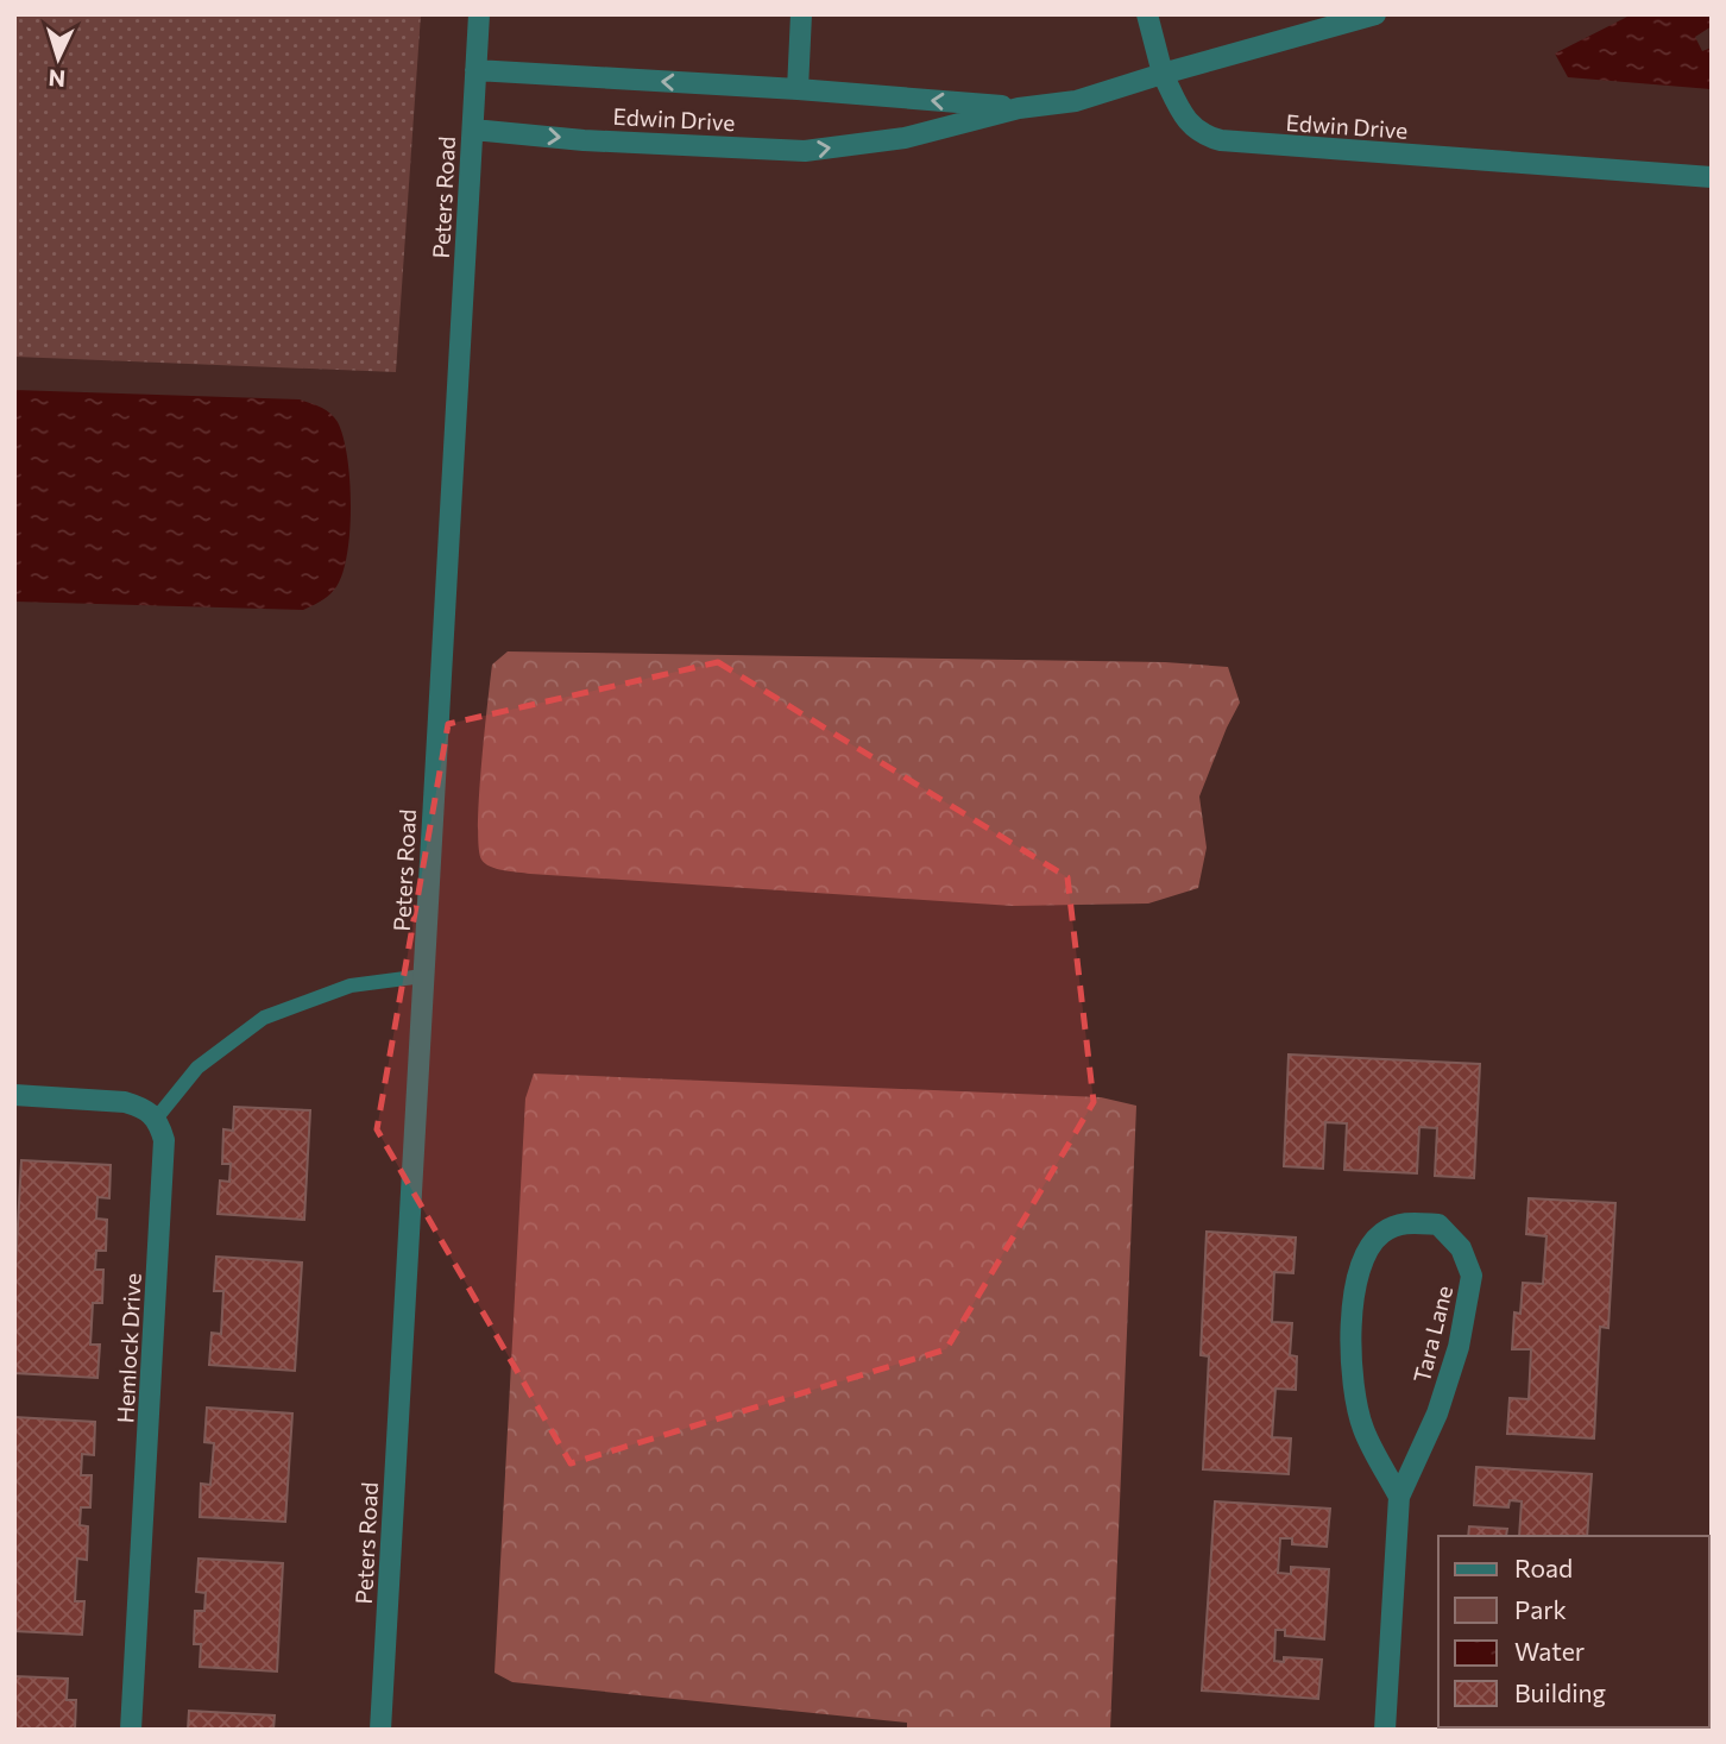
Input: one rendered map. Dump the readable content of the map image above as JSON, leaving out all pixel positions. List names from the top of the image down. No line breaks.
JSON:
{"streets":{"street":["Edwin Drive","Peters Road","Tara Lane","Hemlock Drive"]},"crossings":[["Edwin Drive","Peters Road"]],"legend":["Road","Park","Water","Building"],"north":"bottom"}
